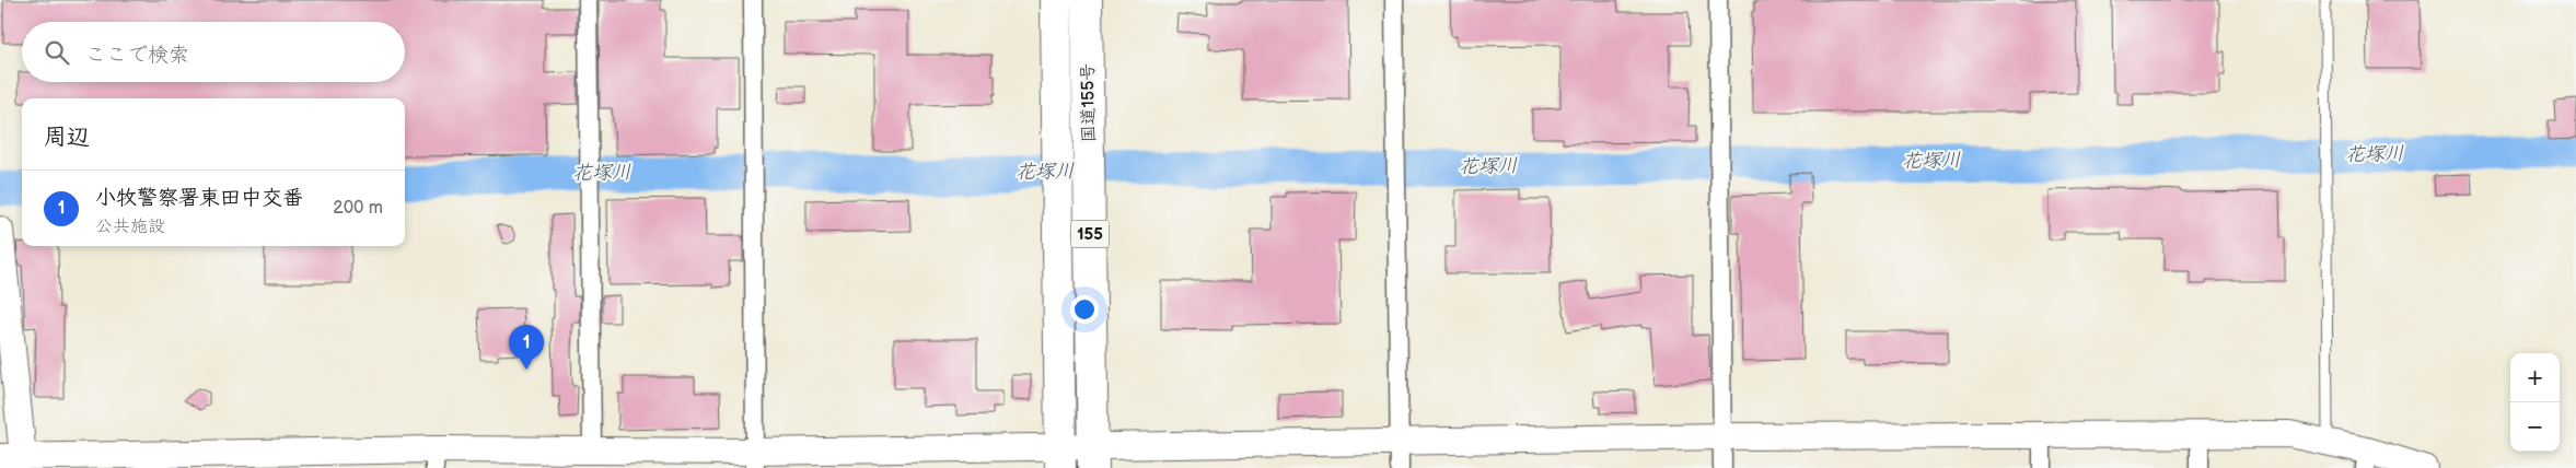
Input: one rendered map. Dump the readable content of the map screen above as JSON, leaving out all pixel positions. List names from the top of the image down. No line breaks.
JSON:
{"streets":{"highway":["国道155号","155"]},"water":["花塚川"],"page":{"search":"ここで検索","heading":"周辺","list":[{"mark":"1","name":"小牧警察署東田中交番","note":"公共施設","value":"200 m"}],"pins":"1","map_buttons":["+","−"]}}
